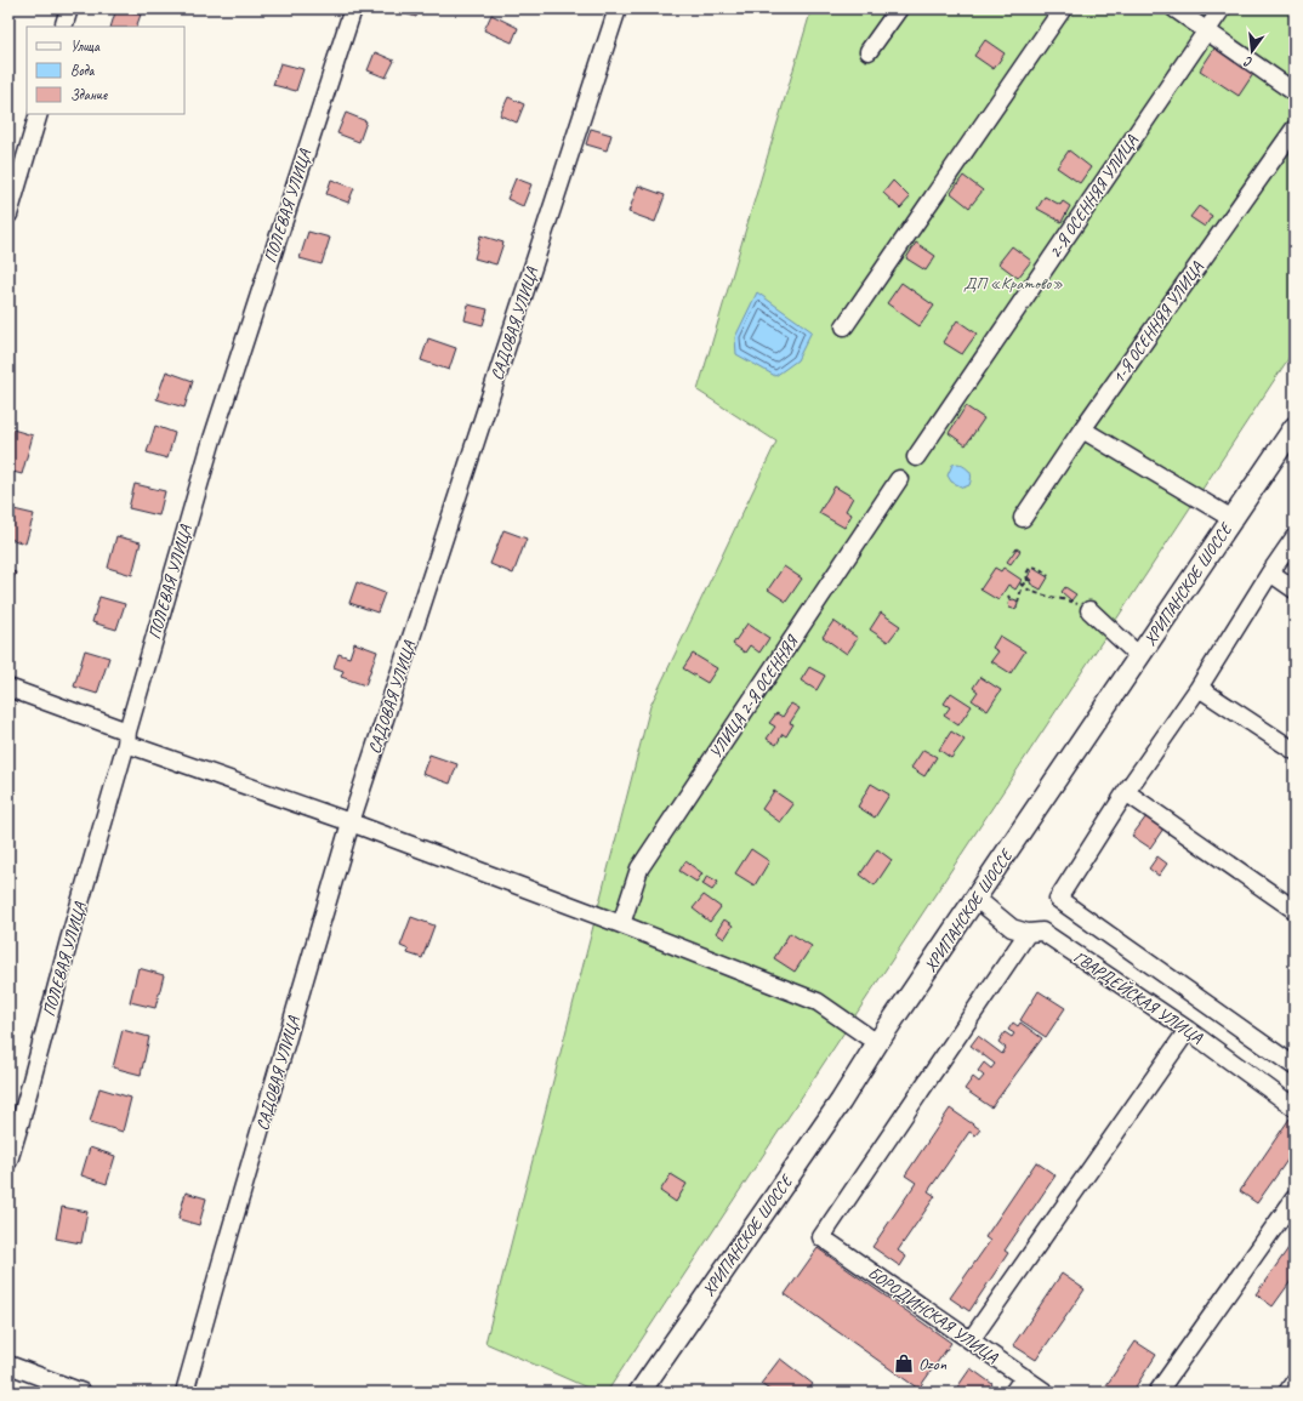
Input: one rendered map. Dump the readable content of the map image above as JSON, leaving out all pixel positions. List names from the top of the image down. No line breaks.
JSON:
{"streets":{"main road":["ХРИПАНСКОЕ ШОССЕ"],"street":["2-Я ОСЕННЯЯ УЛИЦА","ПОЛЕВАЯ УЛИЦА","1-Я ОСЕННЯЯ УЛИЦА","САДОВАЯ УЛИЦА","УЛИЦА 2-Я ОСЕННЯЯ","ГВАРДЕЙСКАЯ УЛИЦА","БОРОДИНСКАЯ УЛИЦА"]},"crossings":[["ХРИПАНСКОЕ ШОССЕ","ГВАРДЕЙСКАЯ УЛИЦА"],["ГВАРДЕЙСКАЯ УЛИЦА","БОРОДИНСКАЯ УЛИЦА"]],"parks":["ДП «Кратово»"],"places":{"shop":["Ozon"]},"legend":["Улица","Вода","Здание"],"north":"bottom"}
